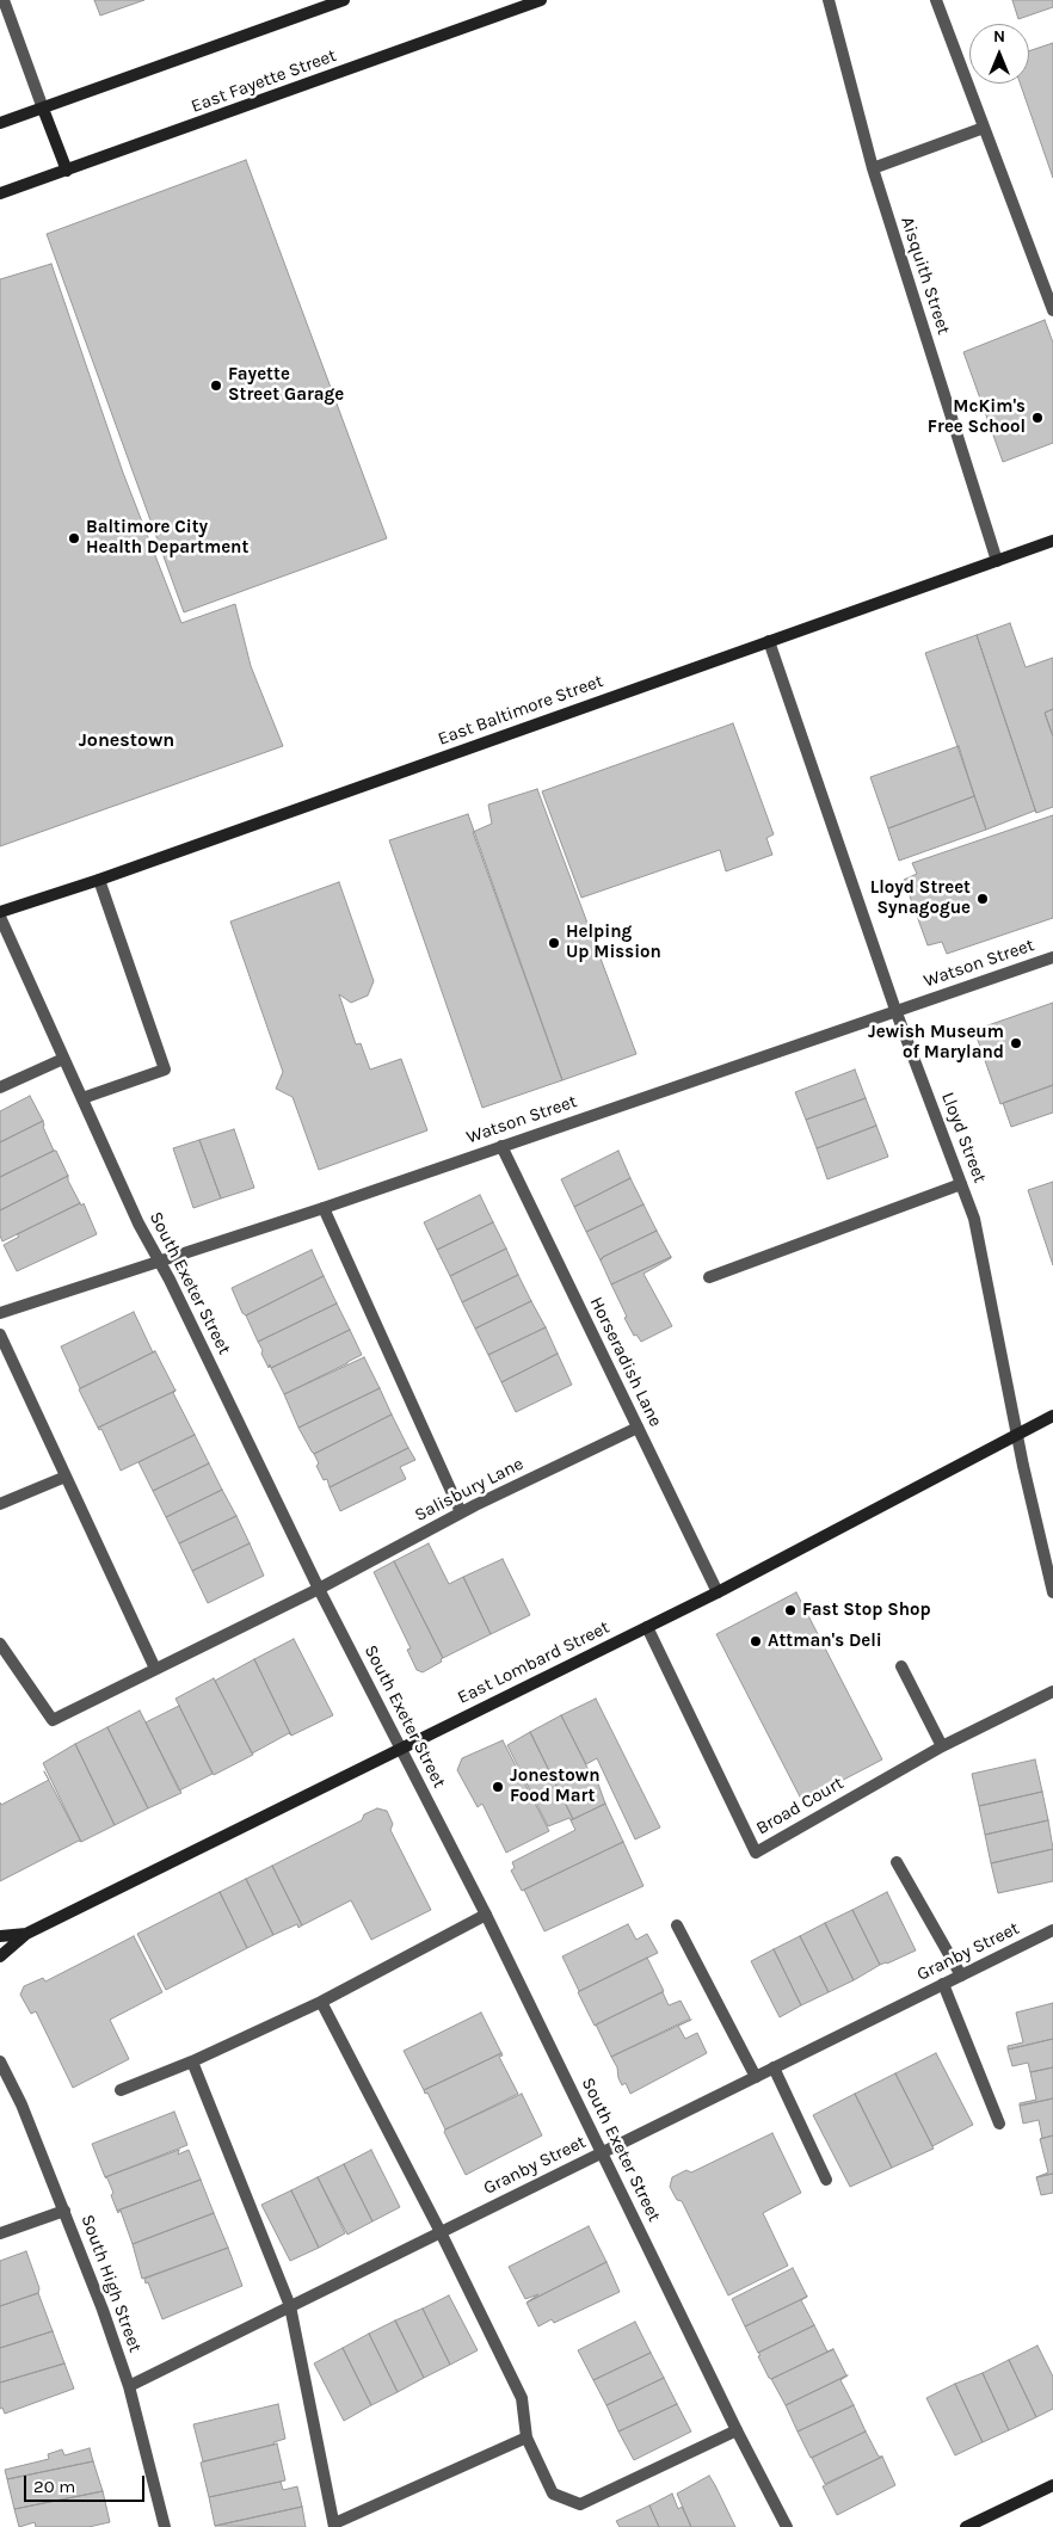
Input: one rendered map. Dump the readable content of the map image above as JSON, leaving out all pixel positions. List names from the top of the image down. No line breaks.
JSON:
{"streets":{"main road":["East Fayette Street","East Baltimore Street","East Lombard Street"],"street":["Aisquith Street","Watson Street","Lloyd Street","South Exeter Street","Horseradish Lane","Salisbury Lane","Broad Court","Granby Street","South High Street"]},"crossings":[["Aisquith Street","East Baltimore Street"],["East Baltimore Street","Lloyd Street"],["Watson Street","Lloyd Street"],["Watson Street","South Exeter Street"],["Watson Street","Horseradish Lane"],["Lloyd Street","East Lombard Street"],["South Exeter Street","Salisbury Lane"],["South Exeter Street","East Lombard Street"],["South Exeter Street","Granby Street"],["Horseradish Lane","Salisbury Lane"],["Horseradish Lane","East Lombard Street"],["East Lombard Street","Broad Court"],["Granby Street","South High Street"]],"districts":["Jonestown"],"places":["Fayette Street Garage","McKim's Free School","Baltimore City Health Department","Lloyd Street Synagogue","Helping Up Mission","Jewish Museum of Maryland","Fast Stop Shop","Attman's Deli","Jonestown Food Mart"],"scale_bar":"20 m","north":"top"}
